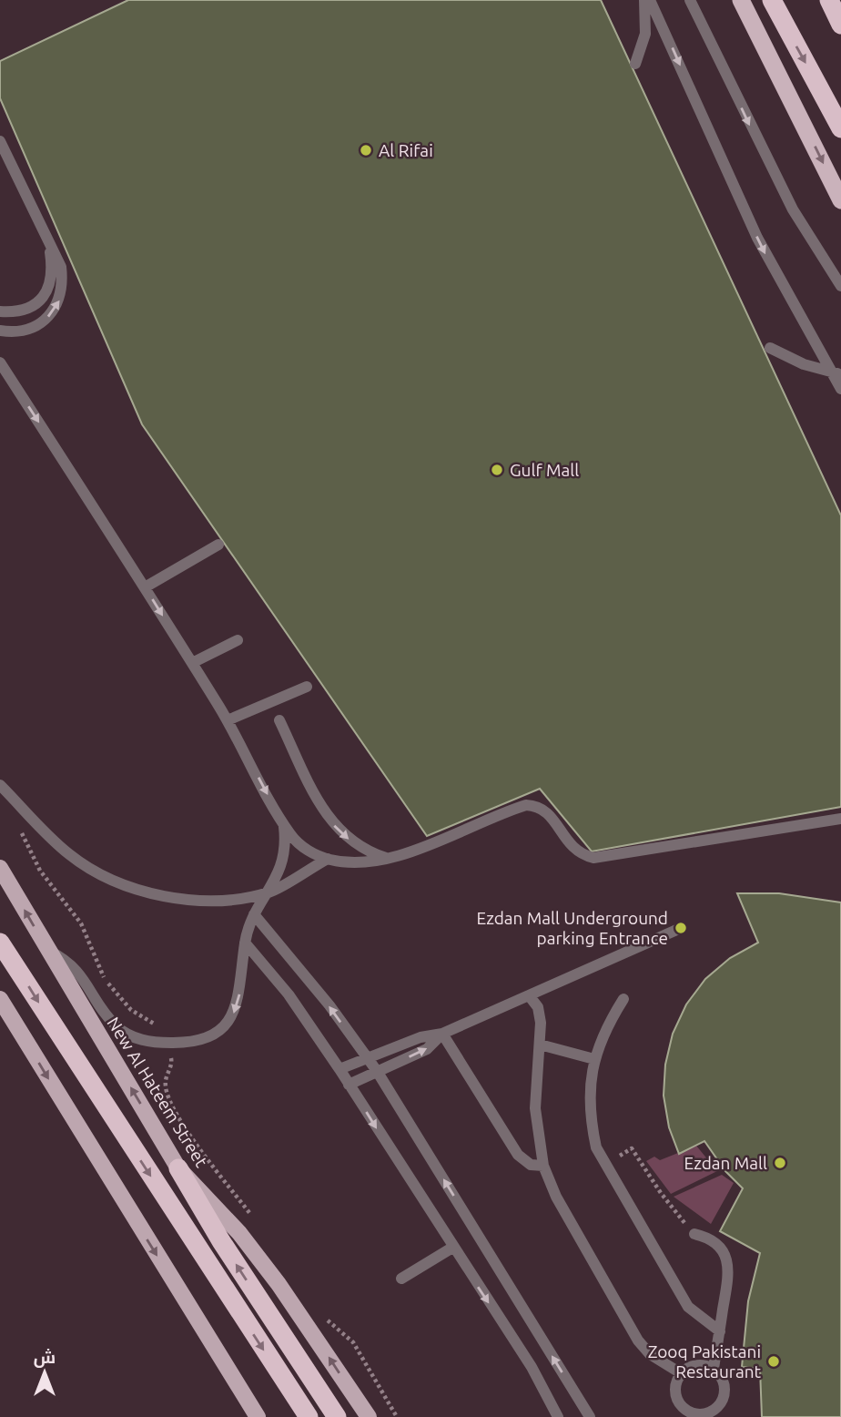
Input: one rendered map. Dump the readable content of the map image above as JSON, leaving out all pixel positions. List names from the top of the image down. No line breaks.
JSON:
{"streets":{"main road":["New Al Hateem Street"]},"places":["Al Rifai","Gulf Mall","Ezdan Mall Underground parking Entrance","Ezdan Mall","Zooq Pakistani Restaurant"],"north":"top"}
